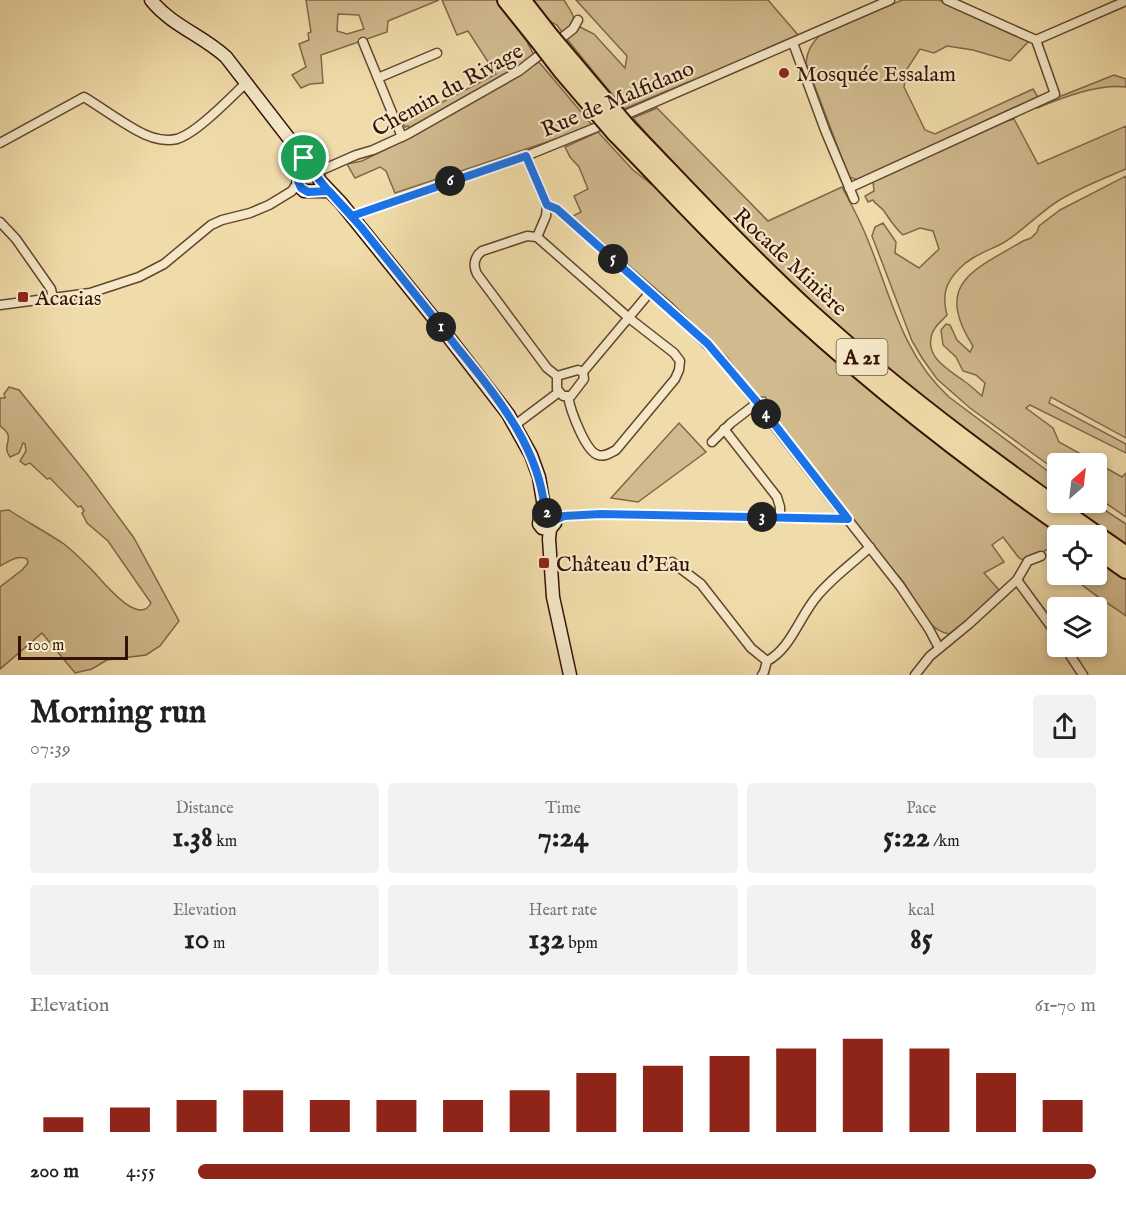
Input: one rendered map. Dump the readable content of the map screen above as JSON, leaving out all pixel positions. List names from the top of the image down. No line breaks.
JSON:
{"streets":{"highway":["Rocade Minière","A 21"],"street":["Chemin du Rivage","Rue de Malfidano"]},"places":{"other":["Mosquée Essalam"],"transit":["Acacias","Château d'Eau"]},"scale_bar":"100 m","north":"top right","page":{"pins":["6","5","1","4","2","3"],"scale":"100 m","heading":["Morning run","07:39"],"stats":[["Distance","1.38 km"],["Time","7:24"],["Pace","5:22 /km"],["Elevation","10 m"],["Heart rate","132 bpm"],["kcal","85"]],"chart":["Elevation","61–70 m"],"list":[{"name":"200 m","note":"4:55"}]}}
